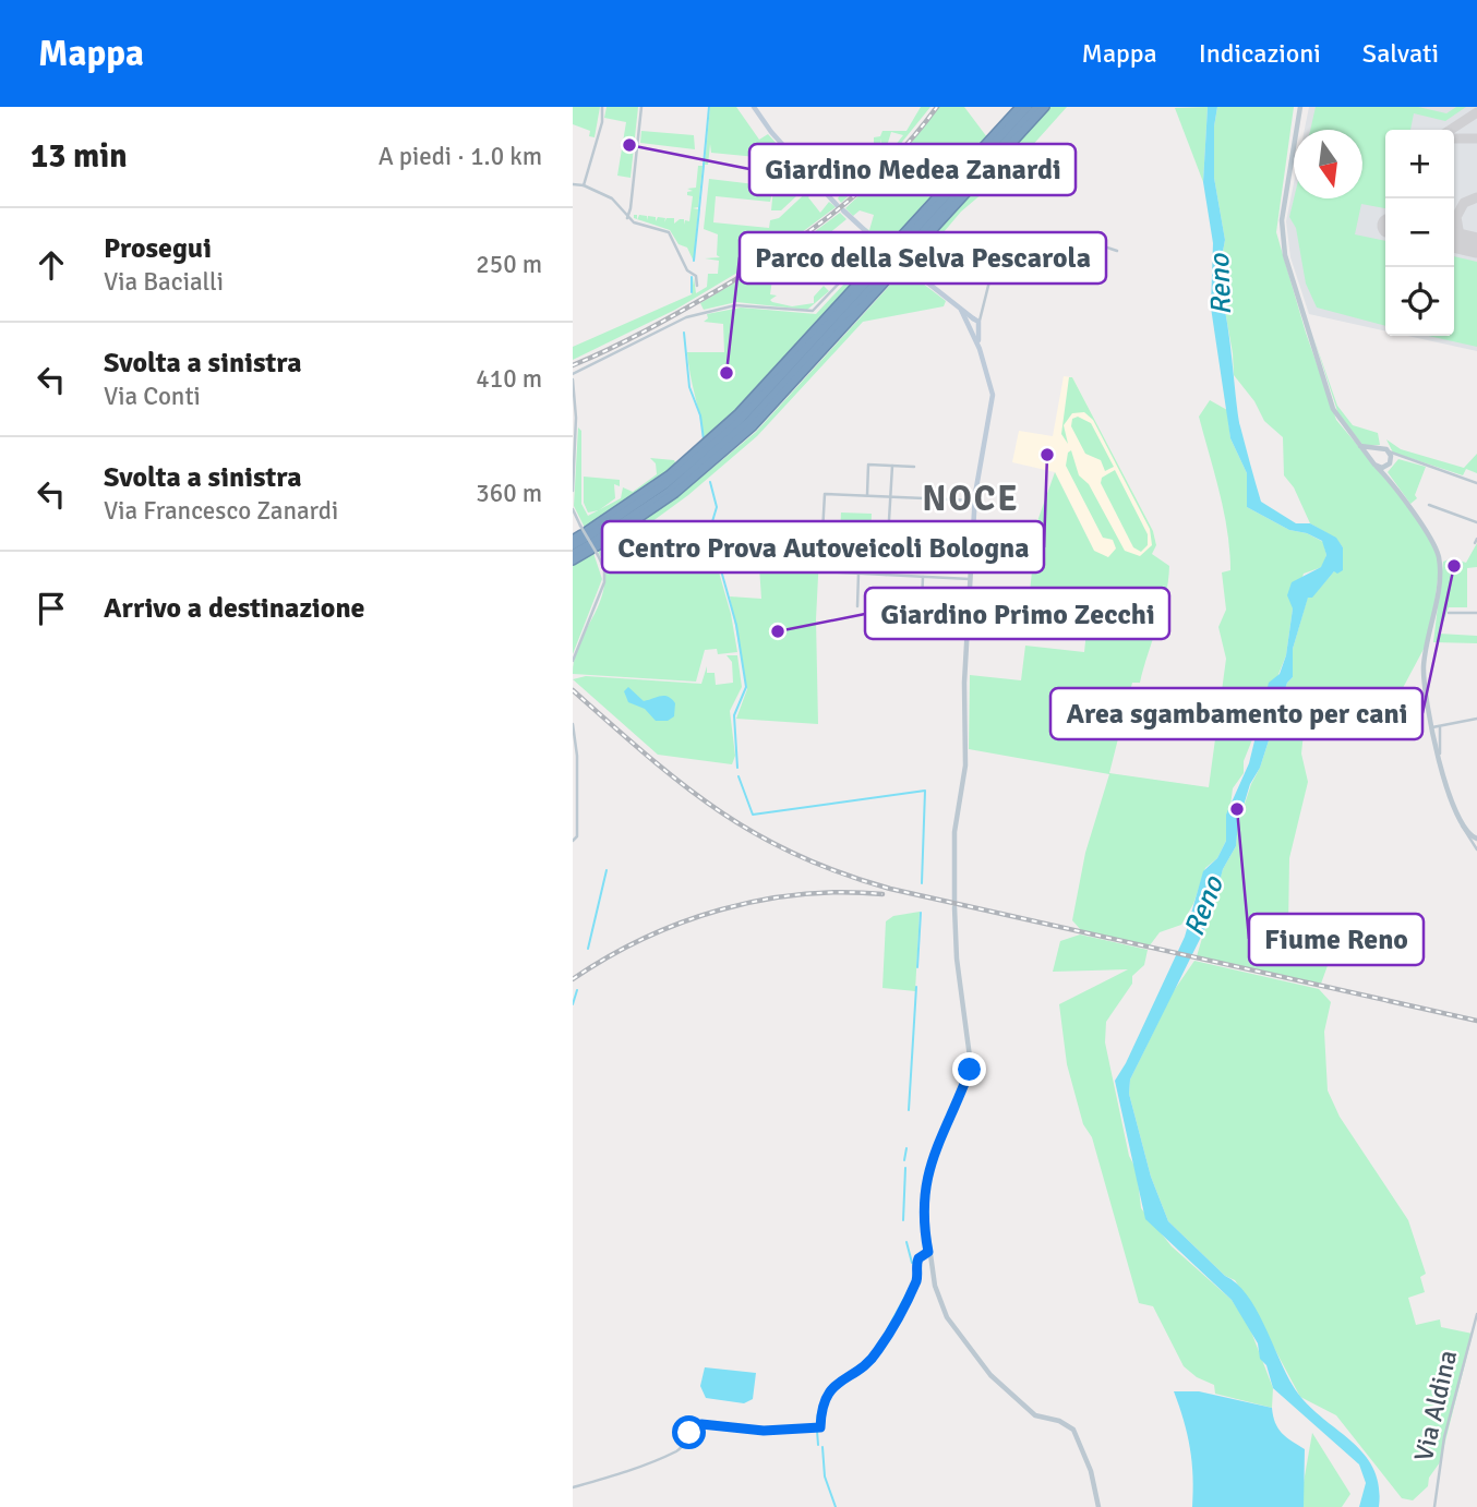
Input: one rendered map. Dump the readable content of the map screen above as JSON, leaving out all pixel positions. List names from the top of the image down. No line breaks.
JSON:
{"streets":{"street":["Via Aldina"]},"districts":["NOCE"],"water":["Reno"],"places":["Giardino Medea Zanardi","Parco della Selva Pescarola","Centro Prova Autoveicoli Bologna","Area sgambamento per cani","Giardino Primo Zecchi","Fiume Reno"],"north":"bottom","page":{"header":"Mappa","nav":["Mappa","Indicazioni","Salvati"],"heading":["13 min","A piedi · 1.0 km"],"map_buttons":["+","−"],"list":[["Prosegui","Via Bacialli","250 m"],["Svolta a sinistra","Via Conti","410 m"],["Svolta a sinistra","Via Francesco Zanardi","360 m"],"Arrivo a destinazione"]}}
